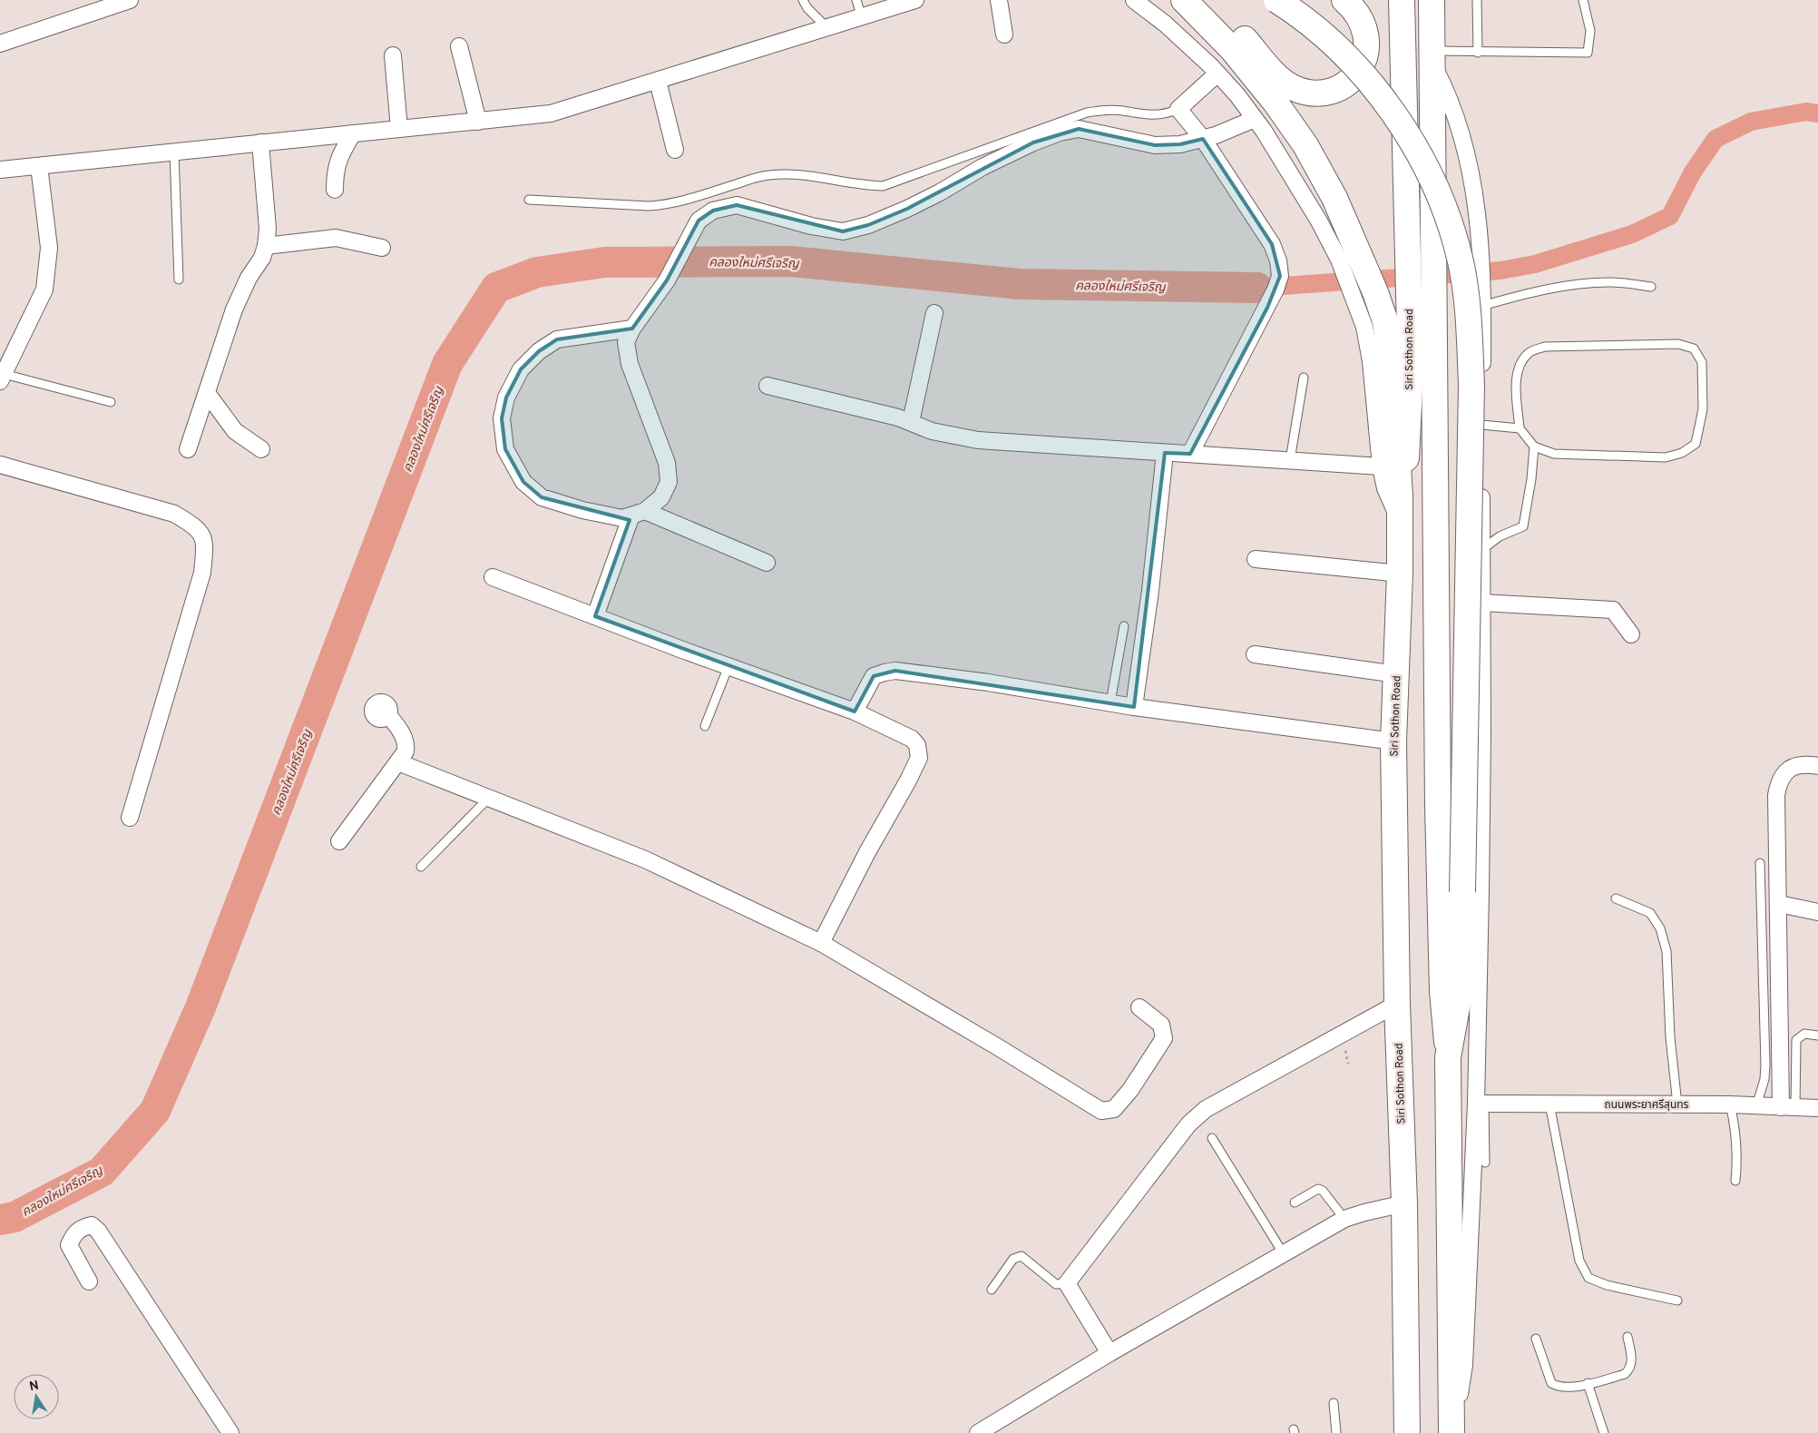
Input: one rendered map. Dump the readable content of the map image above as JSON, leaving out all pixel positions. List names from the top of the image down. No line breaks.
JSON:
{"streets":{"main road":["Siri Sothon Road"],"street":["ถนนพระยาศรีสุนทร"]},"water":["คลองใหม่ศรีเจริญ"],"north":"top"}
